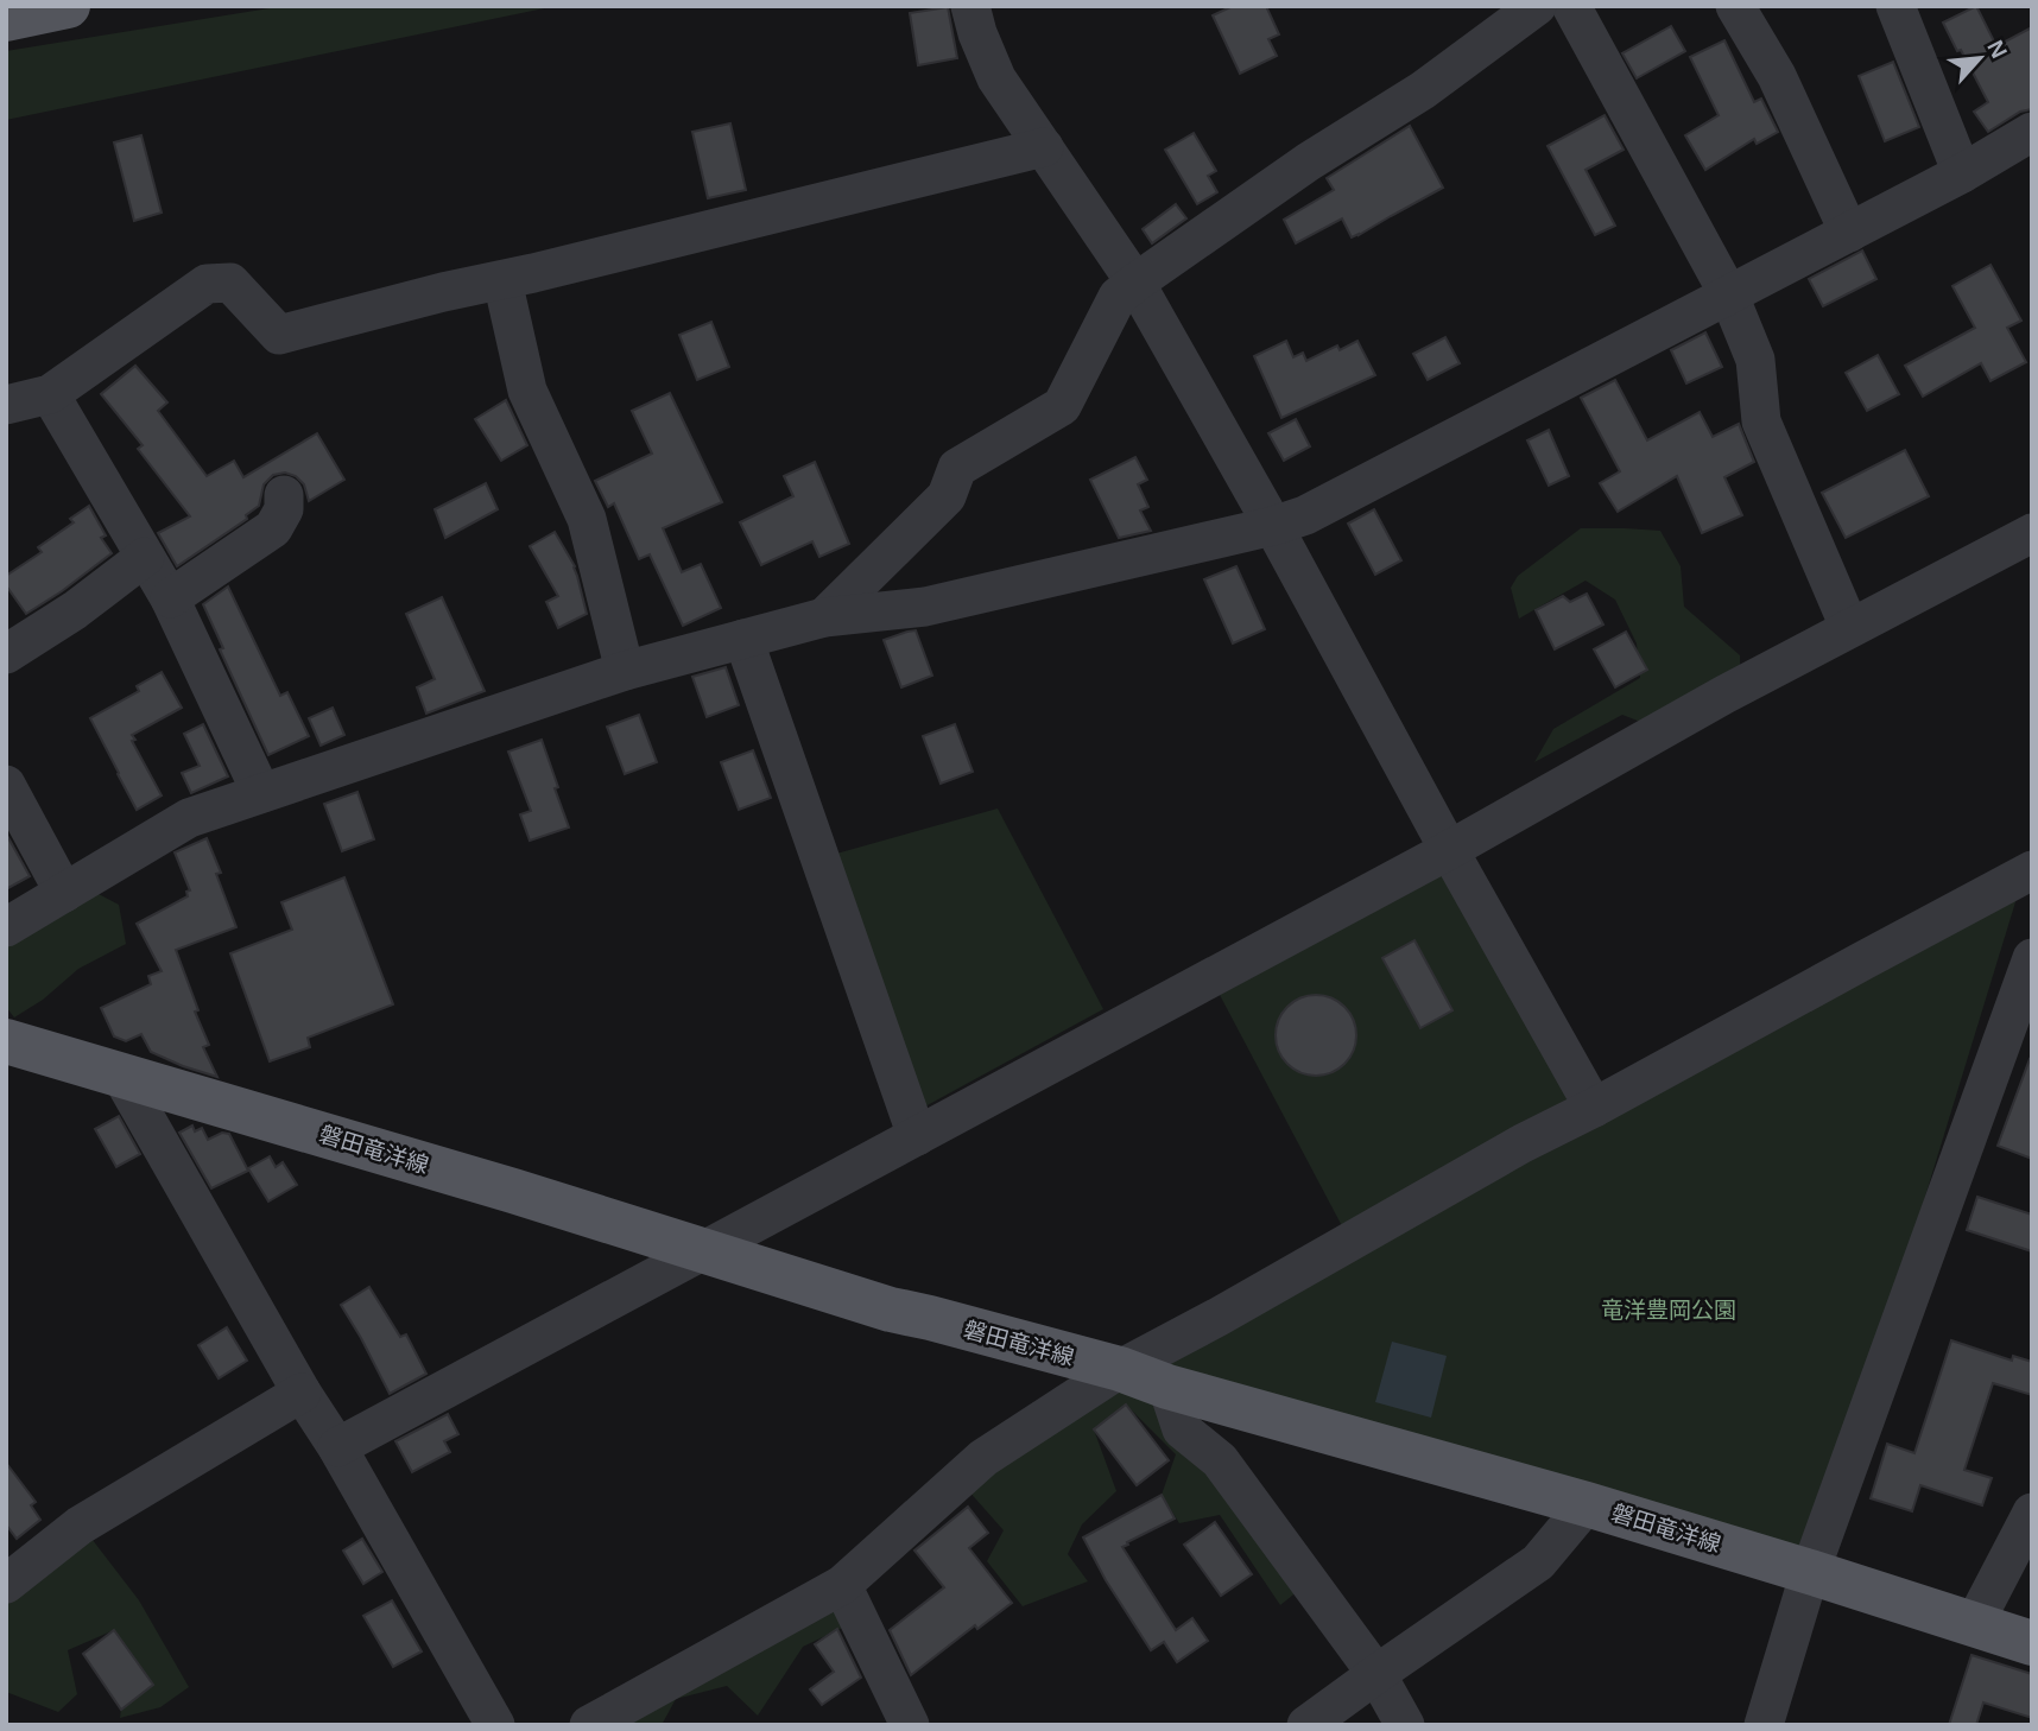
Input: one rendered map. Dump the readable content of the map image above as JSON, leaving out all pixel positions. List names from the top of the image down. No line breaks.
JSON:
{"streets":{"main road":["磐田竜洋線"]},"parks":["竜洋豊岡公園"],"north":"top right"}
